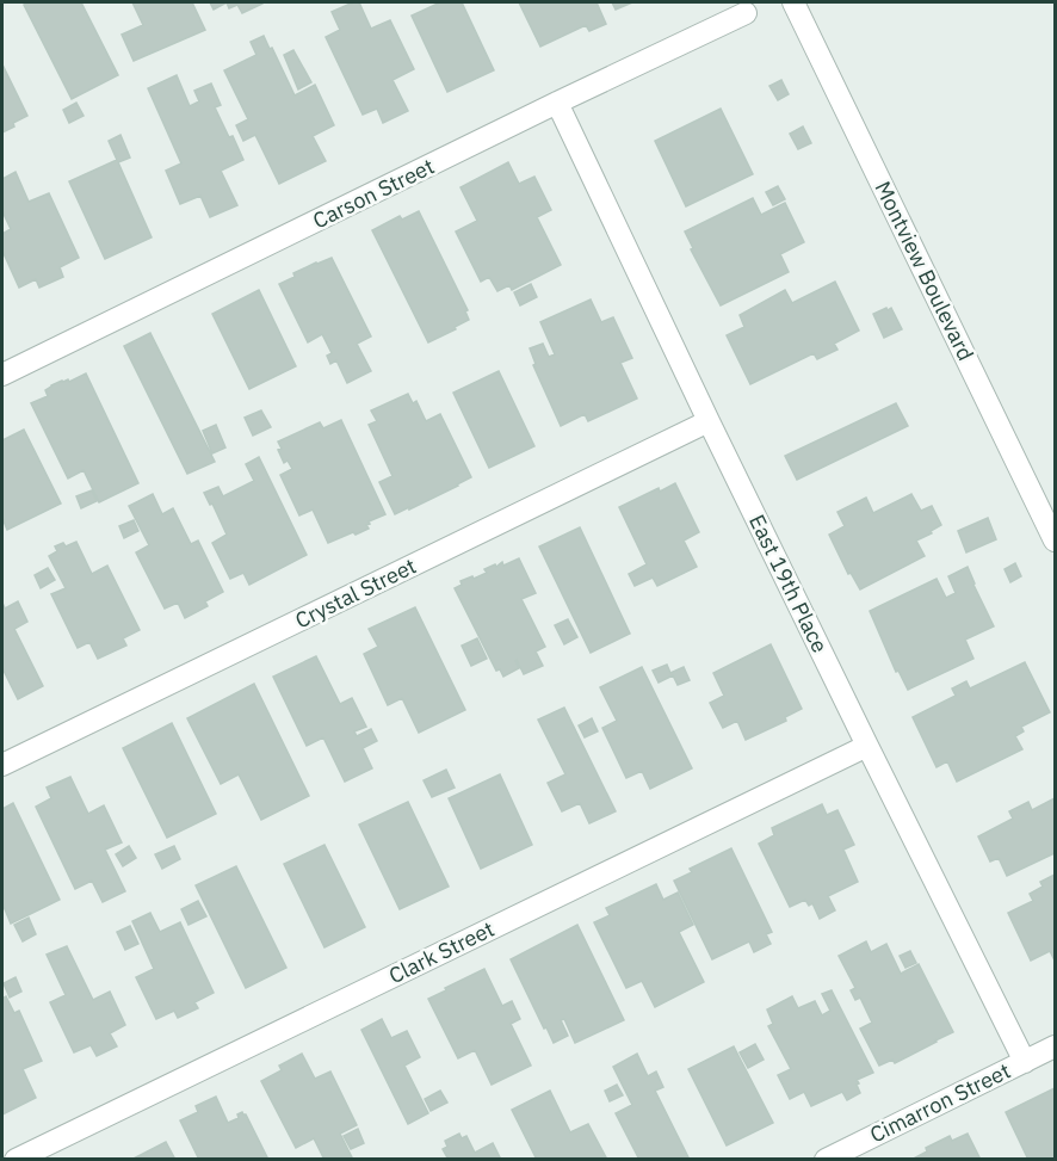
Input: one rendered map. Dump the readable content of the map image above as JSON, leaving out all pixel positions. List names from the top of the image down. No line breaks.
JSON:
{"streets":{"street":["Carson Street","Montview Boulevard","East 19th Place","Crystal Street","Clark Street","Cimarron Street"]},"crossings":[["Carson Street","East 19th Place"],["East 19th Place","Crystal Street"],["East 19th Place","Clark Street"],["East 19th Place","Cimarron Street"]]}
